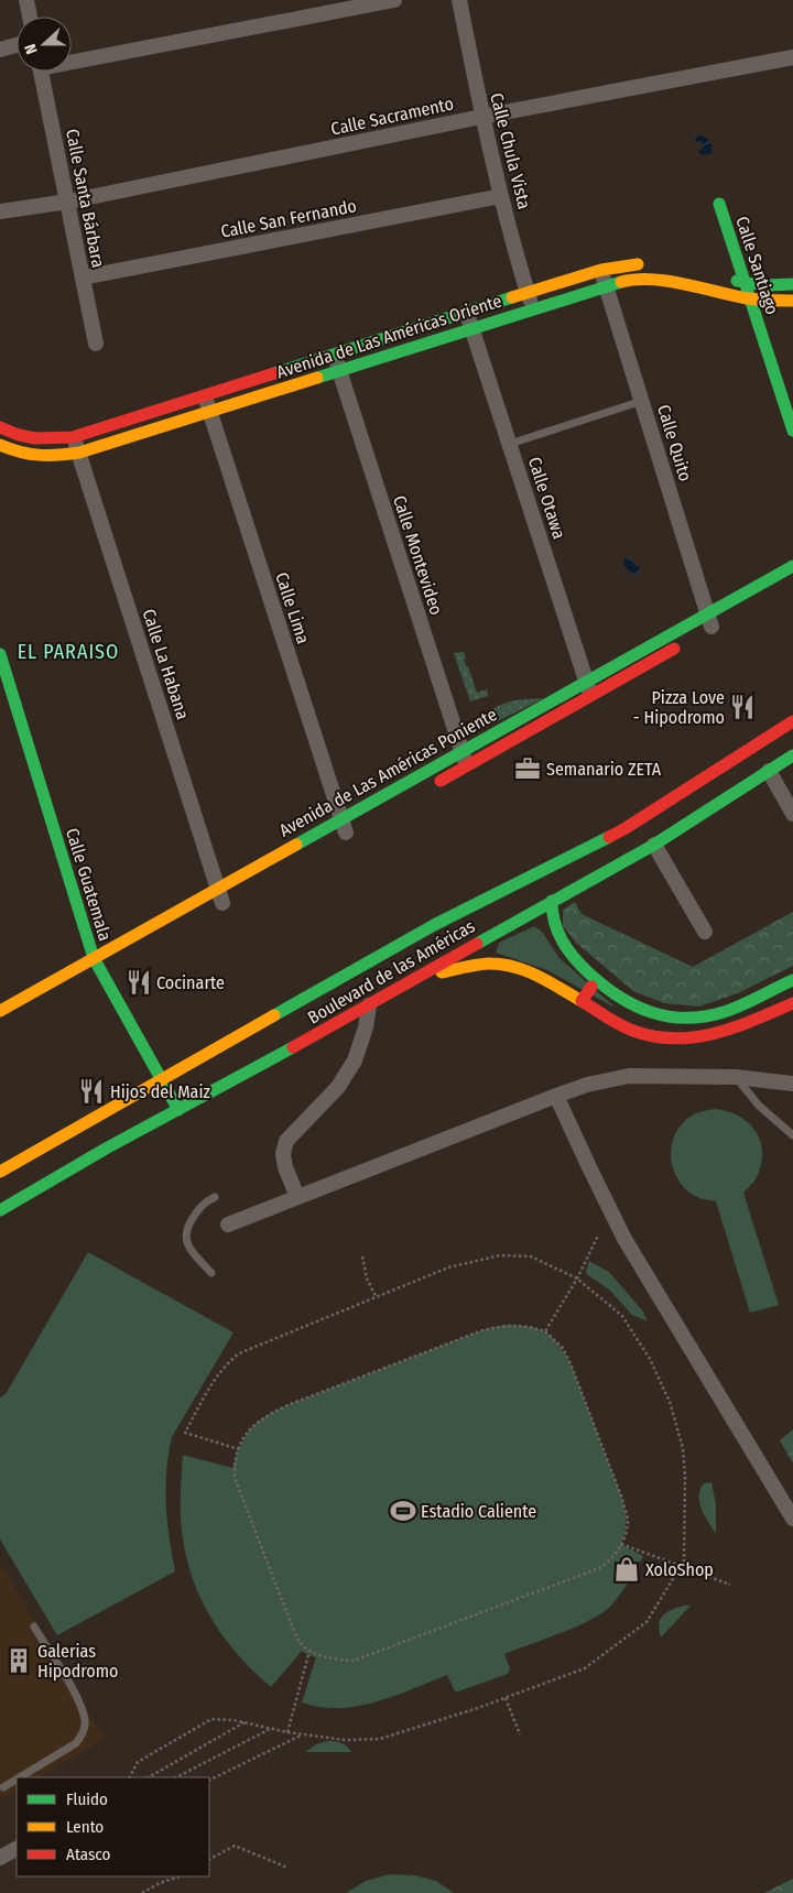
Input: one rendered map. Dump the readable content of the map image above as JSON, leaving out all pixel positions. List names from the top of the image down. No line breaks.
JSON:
{"streets":{"street":["Calle Sacramento","Calle Chula Vista","Calle Santa Bárbara","Calle San Fernando","Calle Santiago","Avenida de Las Américas Oriente","Calle Quito","Calle Otawa","Calle Montevideo","Calle Lima","Calle La Habana","Avenida de Las Américas Poniente","Calle Guatemala","Boulevard de las Américas"]},"crossings":[["Calle Sacramento","Calle Chula Vista"],["Calle Sacramento","Calle Santa Bárbara"],["Calle Chula Vista","Calle San Fernando"],["Calle Chula Vista","Avenida de Las Américas Oriente"],["Calle Santa Bárbara","Calle San Fernando"],["Calle Santiago","Avenida de Las Américas Oriente"],["Avenida de Las Américas Oriente","Calle Quito"],["Avenida de Las Américas Oriente","Calle Otawa"],["Avenida de Las Américas Oriente","Calle Montevideo"],["Avenida de Las Américas Oriente","Calle Lima"],["Avenida de Las Américas Oriente","Calle La Habana"],["Calle Quito","Avenida de Las Américas Poniente"],["Calle Otawa","Avenida de Las Américas Poniente"],["Calle Montevideo","Avenida de Las Américas Poniente"],["Calle Lima","Avenida de Las Américas Poniente"],["Calle La Habana","Avenida de Las Américas Poniente"],["Avenida de Las Américas Poniente","Calle Guatemala"],["Calle Guatemala","Boulevard de las Américas"]],"districts":["EL PARAISO"],"places":{"restaurant":["Pizza Love - Hipodromo","Cocinarte","Hijos del Maiz"],"office":["Semanario ZETA"],"sports":["Estadio Caliente"],"shop":["XoloShop"],"building":["Galerias Hipodromo"]},"legend":["Fluido","Lento","Atasco"],"north":"left"}
